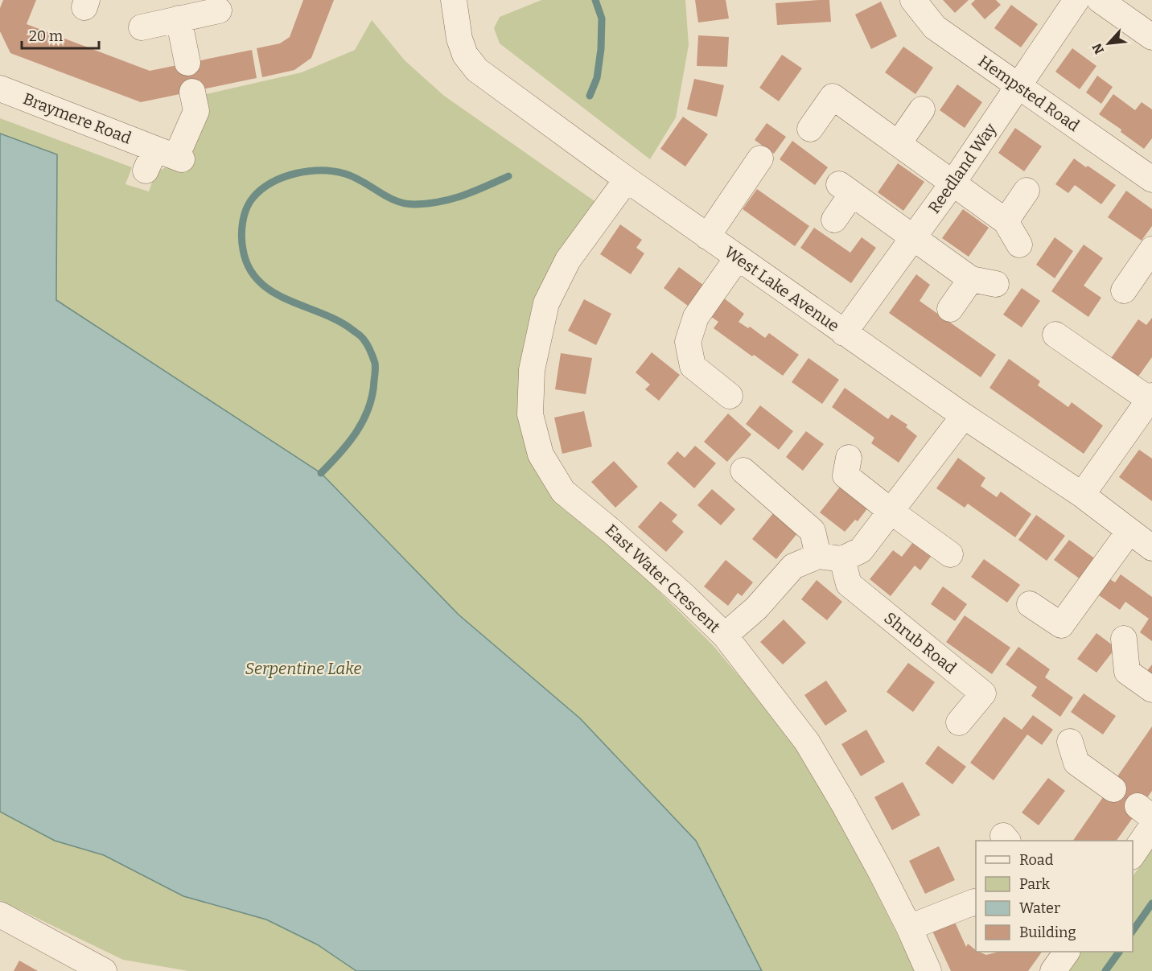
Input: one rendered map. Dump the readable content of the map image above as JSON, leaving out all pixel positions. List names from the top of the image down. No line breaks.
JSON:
{"streets":{"street":["Hempsted Road","Braymere Road","Reedland Way","West Lake Avenue","East Water Crescent","Shrub Road"]},"crossings":[["Hempsted Road","Reedland Way"],["Reedland Way","West Lake Avenue"],["West Lake Avenue","East Water Crescent"]],"parks":["Serpentine Lake"],"legend":["Road","Park","Water","Building"],"scale_bar":"20 m","north":"bottom left"}
